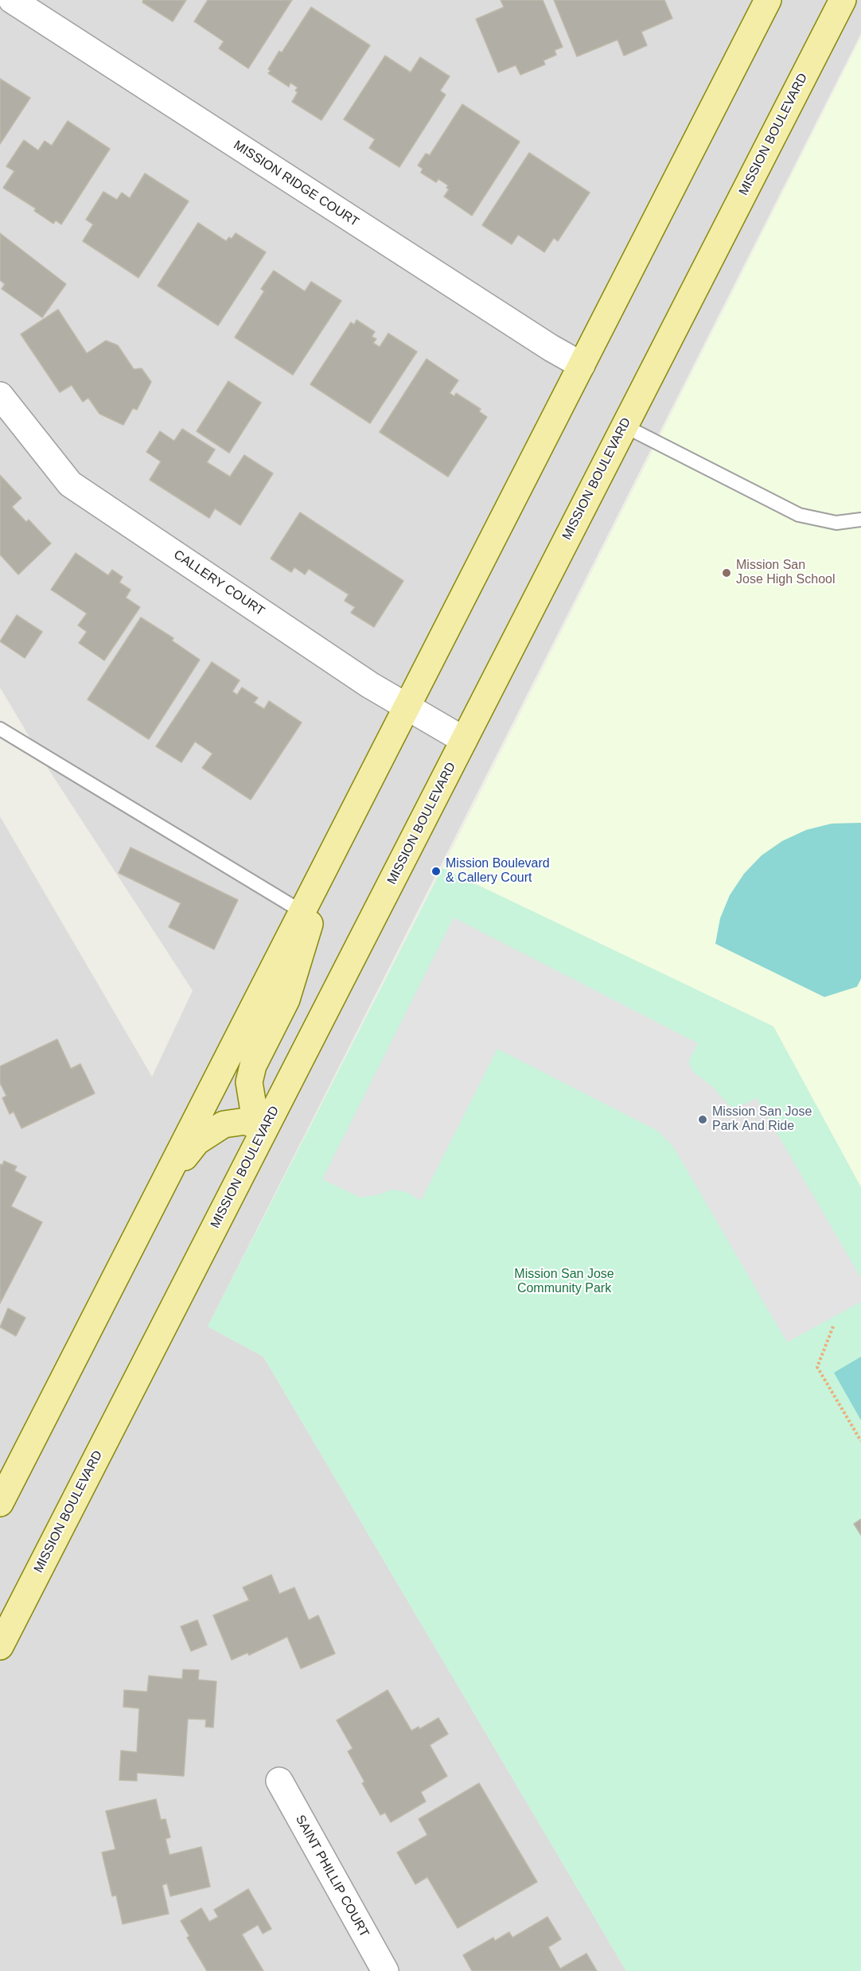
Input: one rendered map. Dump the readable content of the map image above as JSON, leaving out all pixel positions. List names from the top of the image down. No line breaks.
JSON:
{"streets":{"main road":["MISSION BOULEVARD"],"street":["MISSION RIDGE COURT","CALLERY COURT","SAINT PHILLIP COURT"]},"crossings":[["MISSION BOULEVARD","CALLERY COURT"]],"parks":["Mission San Jose Community Park"],"places":["Mission San Jose High School","Mission Boulevard & Callery Court","Mission San Jose Park And Ride"]}
